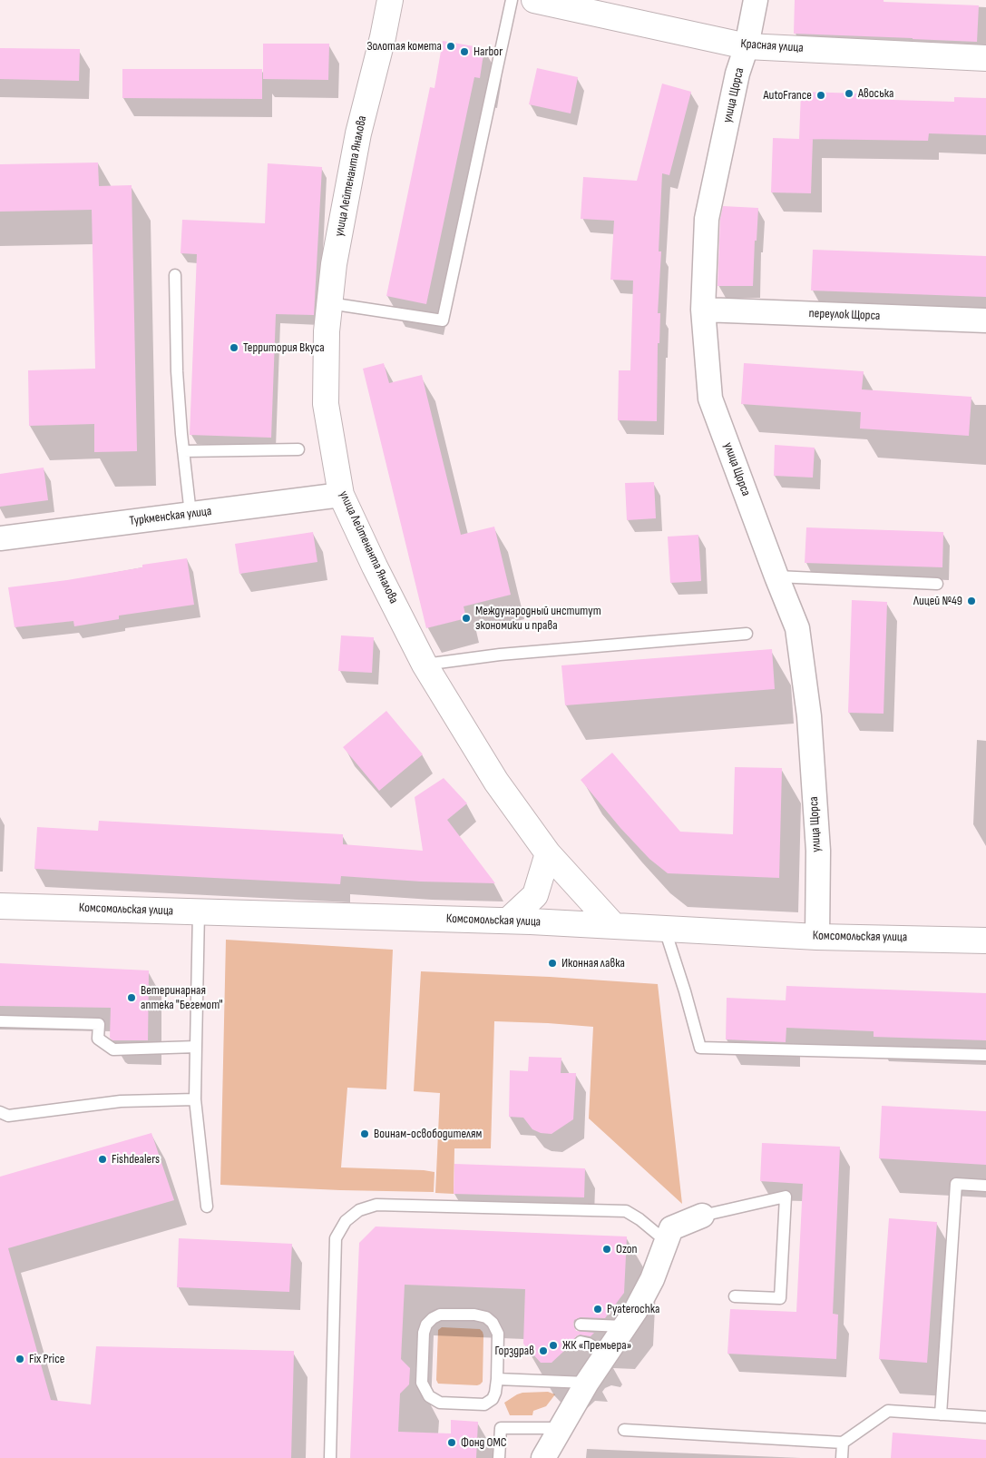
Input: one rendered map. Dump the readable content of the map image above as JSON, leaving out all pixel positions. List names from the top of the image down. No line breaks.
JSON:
{"streets":{"street":["Красная улица","улица Щорса","улица Лейтенанта Яналова","переулок Щорса","Туркменская улица","Комсомольская улица"]},"crossings":[["Красная улица","улица Щорса"],["улица Щорса","переулок Щорса"],["улица Щорса","Комсомольская улица"],["улица Лейтенанта Яналова","Туркменская улица"],["улица Лейтенанта Яналова","Комсомольская улица"]],"places":["Золотая комета","Harbor","Авоська","AutoFrance","Территория Вкуса","Лицей №49","Международный институт экономики и права","Иконная лавка","Ветеринарная аптека \"Бегемот\"","Воинам-освободителям","Fishdealers","Ozon","Pyaterochka","ЖК «Премьера»","Горздрав","Fix Price","Фонд ОМС"]}
